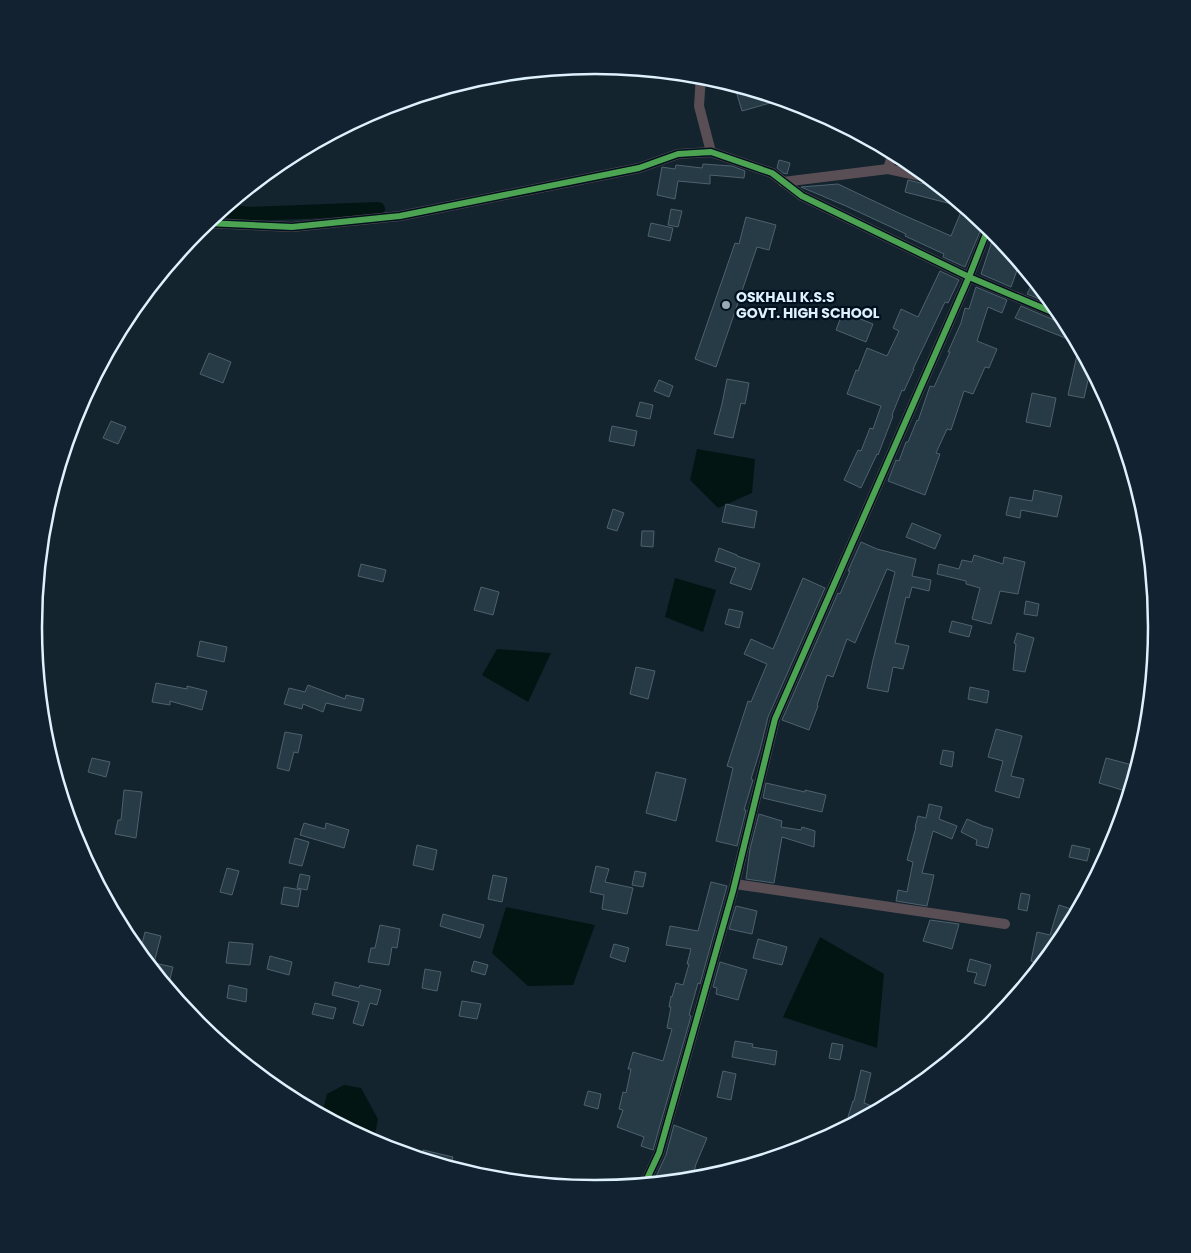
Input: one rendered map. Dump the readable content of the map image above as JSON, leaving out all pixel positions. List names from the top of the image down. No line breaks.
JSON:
{"places":["OSKHALI K.S.S GOVT. HIGH SCHOOL"]}
